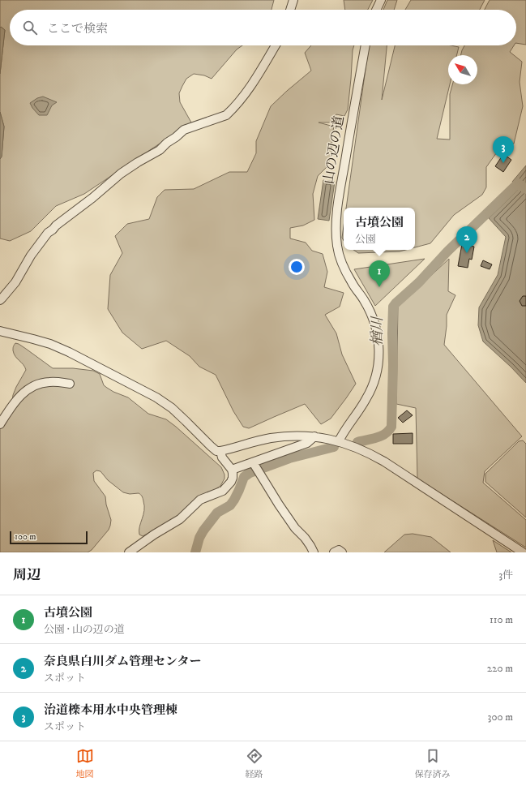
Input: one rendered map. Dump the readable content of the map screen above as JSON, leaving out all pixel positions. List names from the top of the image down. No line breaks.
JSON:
{"streets":{"street":["山の辺の道"]},"water":["楢川"],"scale_bar":"100 m","north":"top left","page":{"search":"ここで検索","pins":["3","2","1"],"popup":["古墳公園","公園"],"scale":"100 m","heading":["周辺","3件"],"list":[{"mark":"1","name":"古墳公園","note":"公園 · 山の辺の道","value":"110 m"},{"mark":"2","name":"奈良県白川ダム管理センター","note":"スポット","value":"220 m"},{"mark":"3","name":"治道檪本用水中央管理棟","note":"スポット","value":"300 m"}],"nav":["地図","経路","保存済み"]}}
